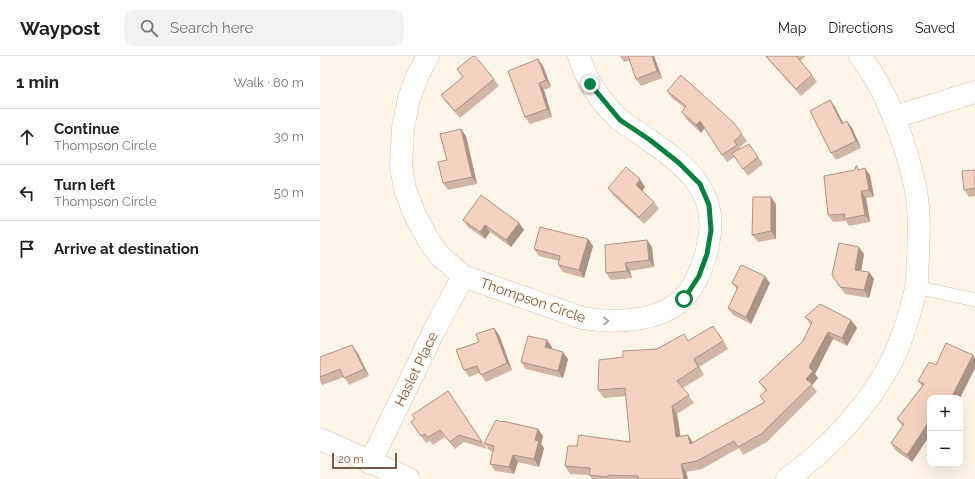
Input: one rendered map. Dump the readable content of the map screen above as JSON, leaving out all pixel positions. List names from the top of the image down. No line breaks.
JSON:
{"streets":{"street":["Thompson Circle","Haslet Place"]},"crossings":[["Thompson Circle","Haslet Place"]],"scale_bar":"20 m","page":{"header":"Waypost","search":"Search here","nav":["Map","Directions","Saved"],"heading":["1 min","Walk · 80 m"],"list":[["Continue","Thompson Circle","30 m"],["Turn left","Thompson Circle","50 m"],"Arrive at destination"],"map_buttons":["+","−"],"scale":"20 m"}}
